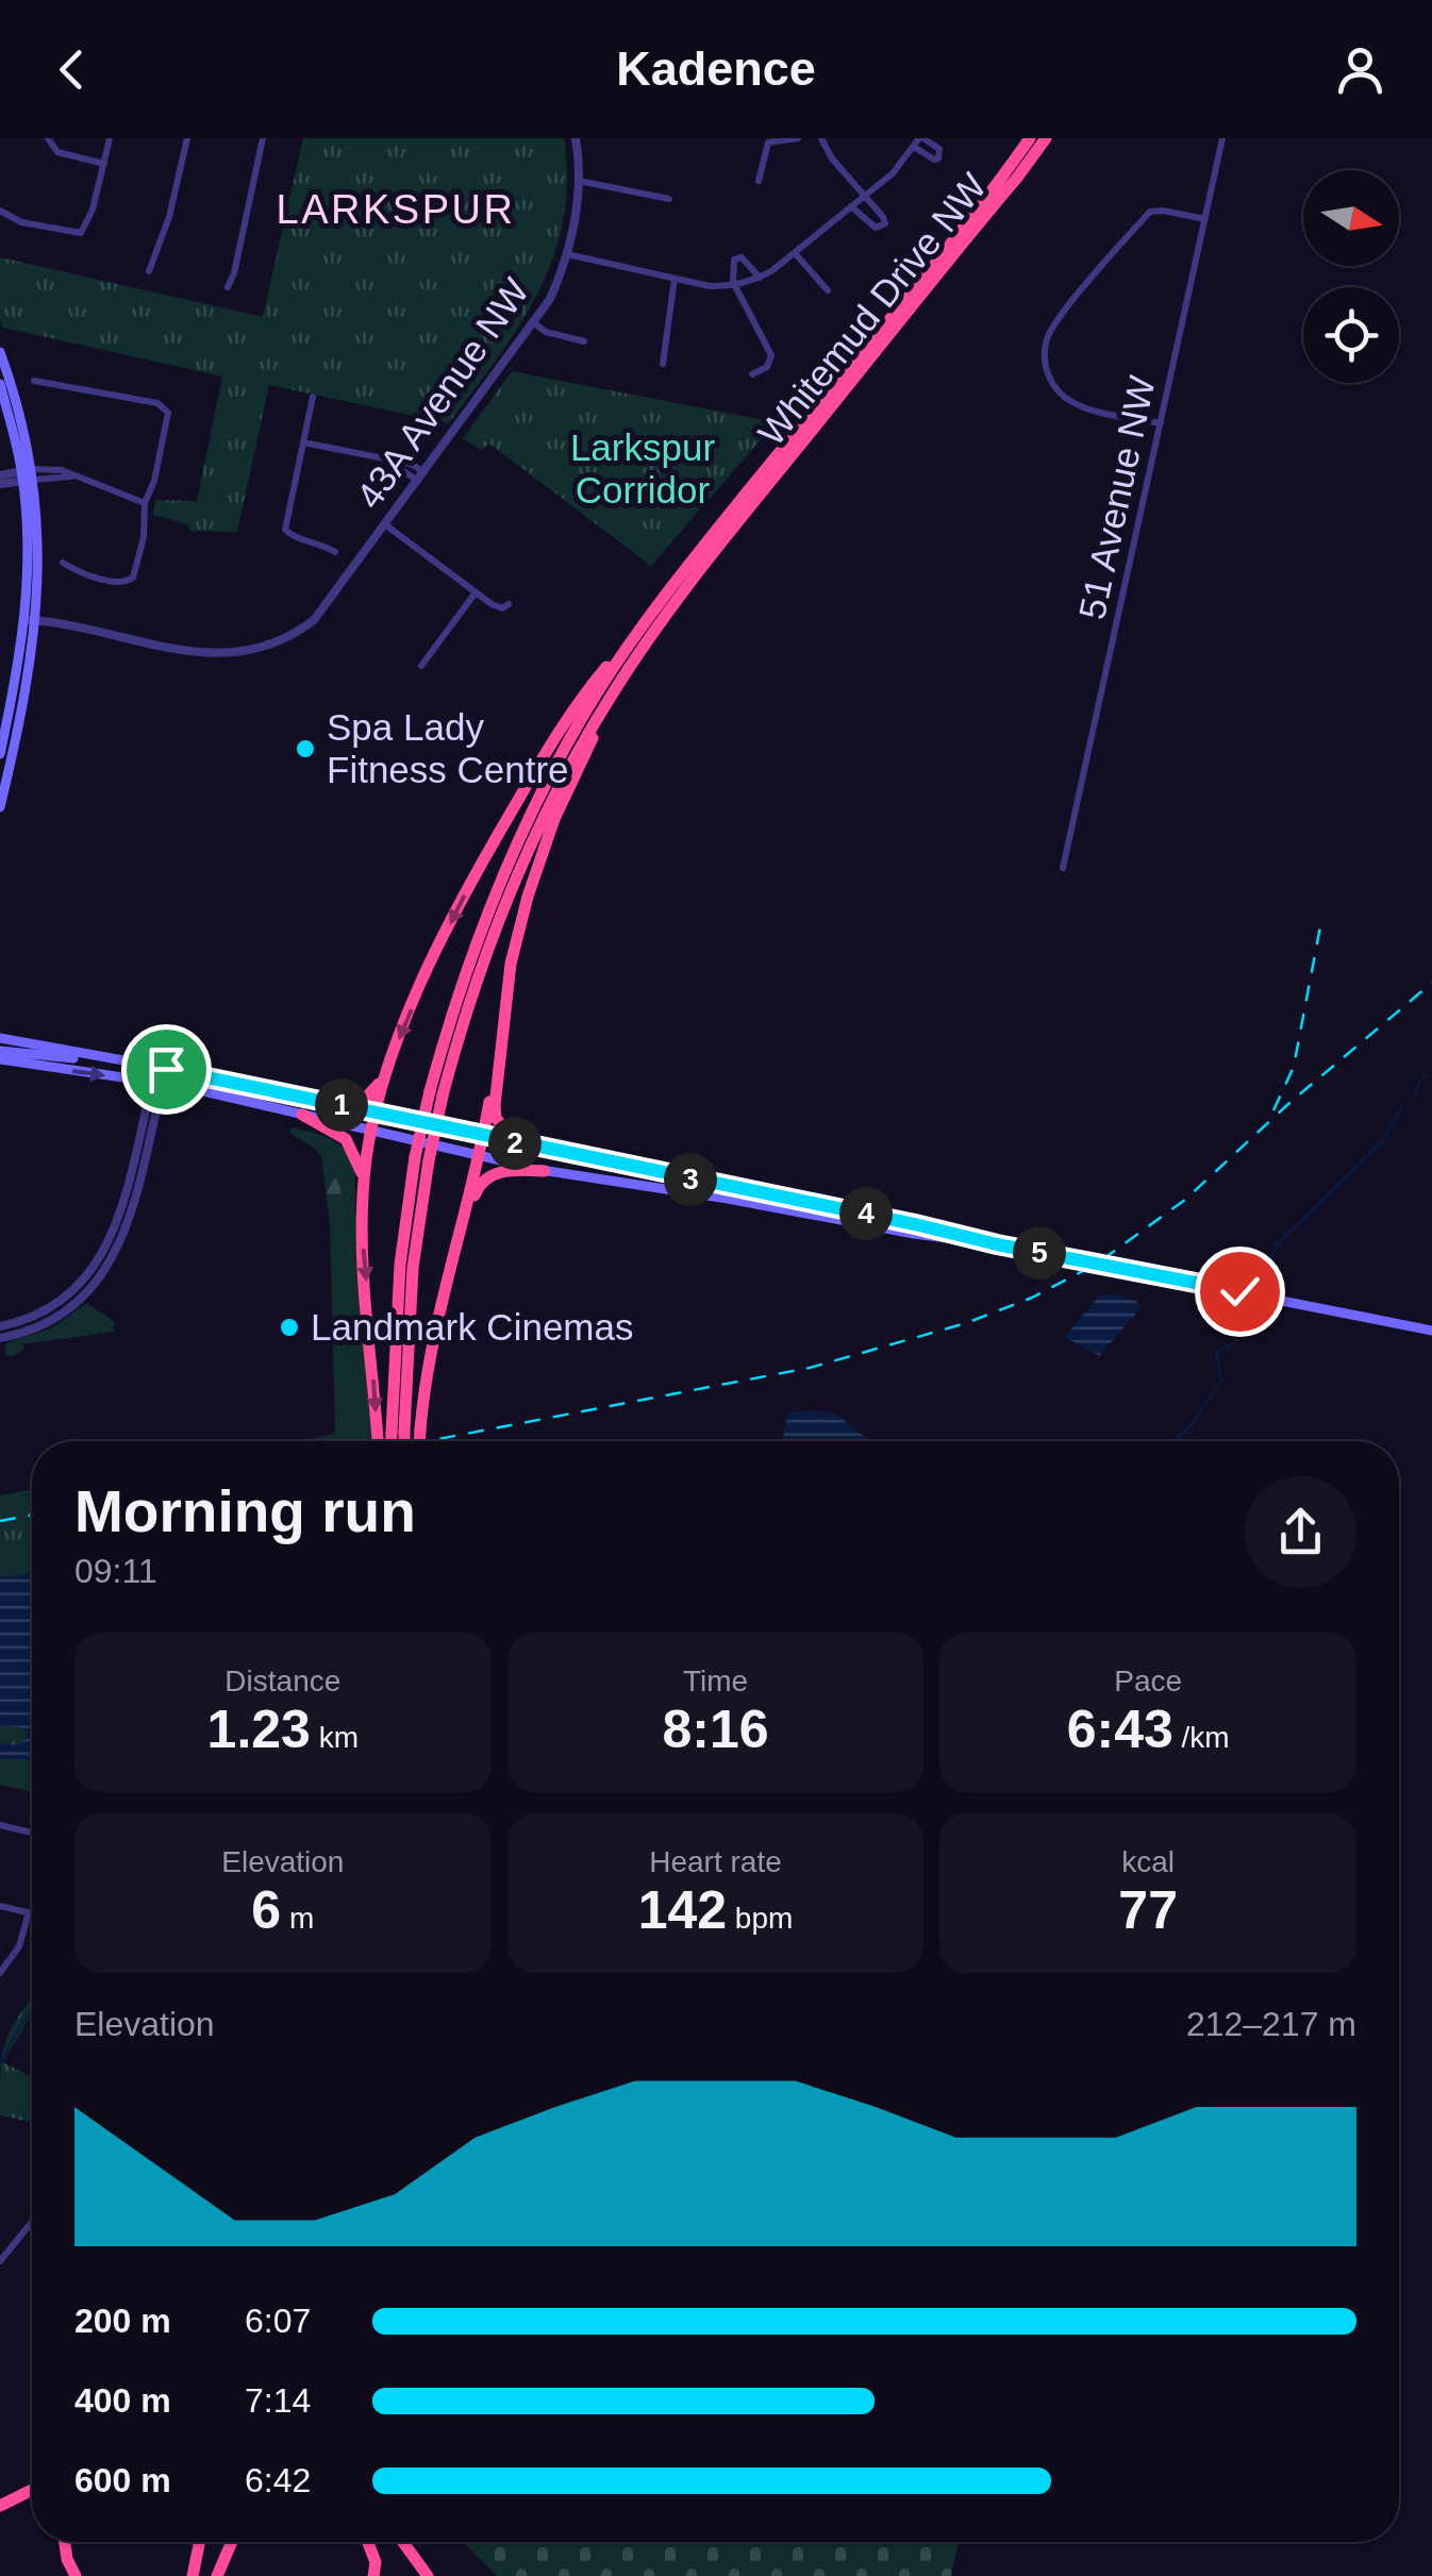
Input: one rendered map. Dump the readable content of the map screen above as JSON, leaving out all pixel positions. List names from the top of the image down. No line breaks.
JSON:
{"streets":{"highway":["Whitemud Drive NW"],"street":["43A Avenue NW","51 Avenue NW"]},"districts":["LARKSPUR"],"parks":["Larkspur Corridor"],"places":["Spa Lady Fitness Centre","Landmark Cinemas"],"north":"right","page":{"header":"Kadence","pins":["1","2","3","4","5"],"heading":["Morning run","09:11"],"stats":[["Distance","1.23 km"],["Time","8:16"],["Pace","6:43 /km"],["Elevation","6 m"],["Heart rate","142 bpm"],["kcal","77"]],"chart":["Elevation","212–217 m"],"list":[{"name":"200 m","note":"6:07"},{"name":"400 m","note":"7:14"},{"name":"600 m","note":"6:42"}]}}
